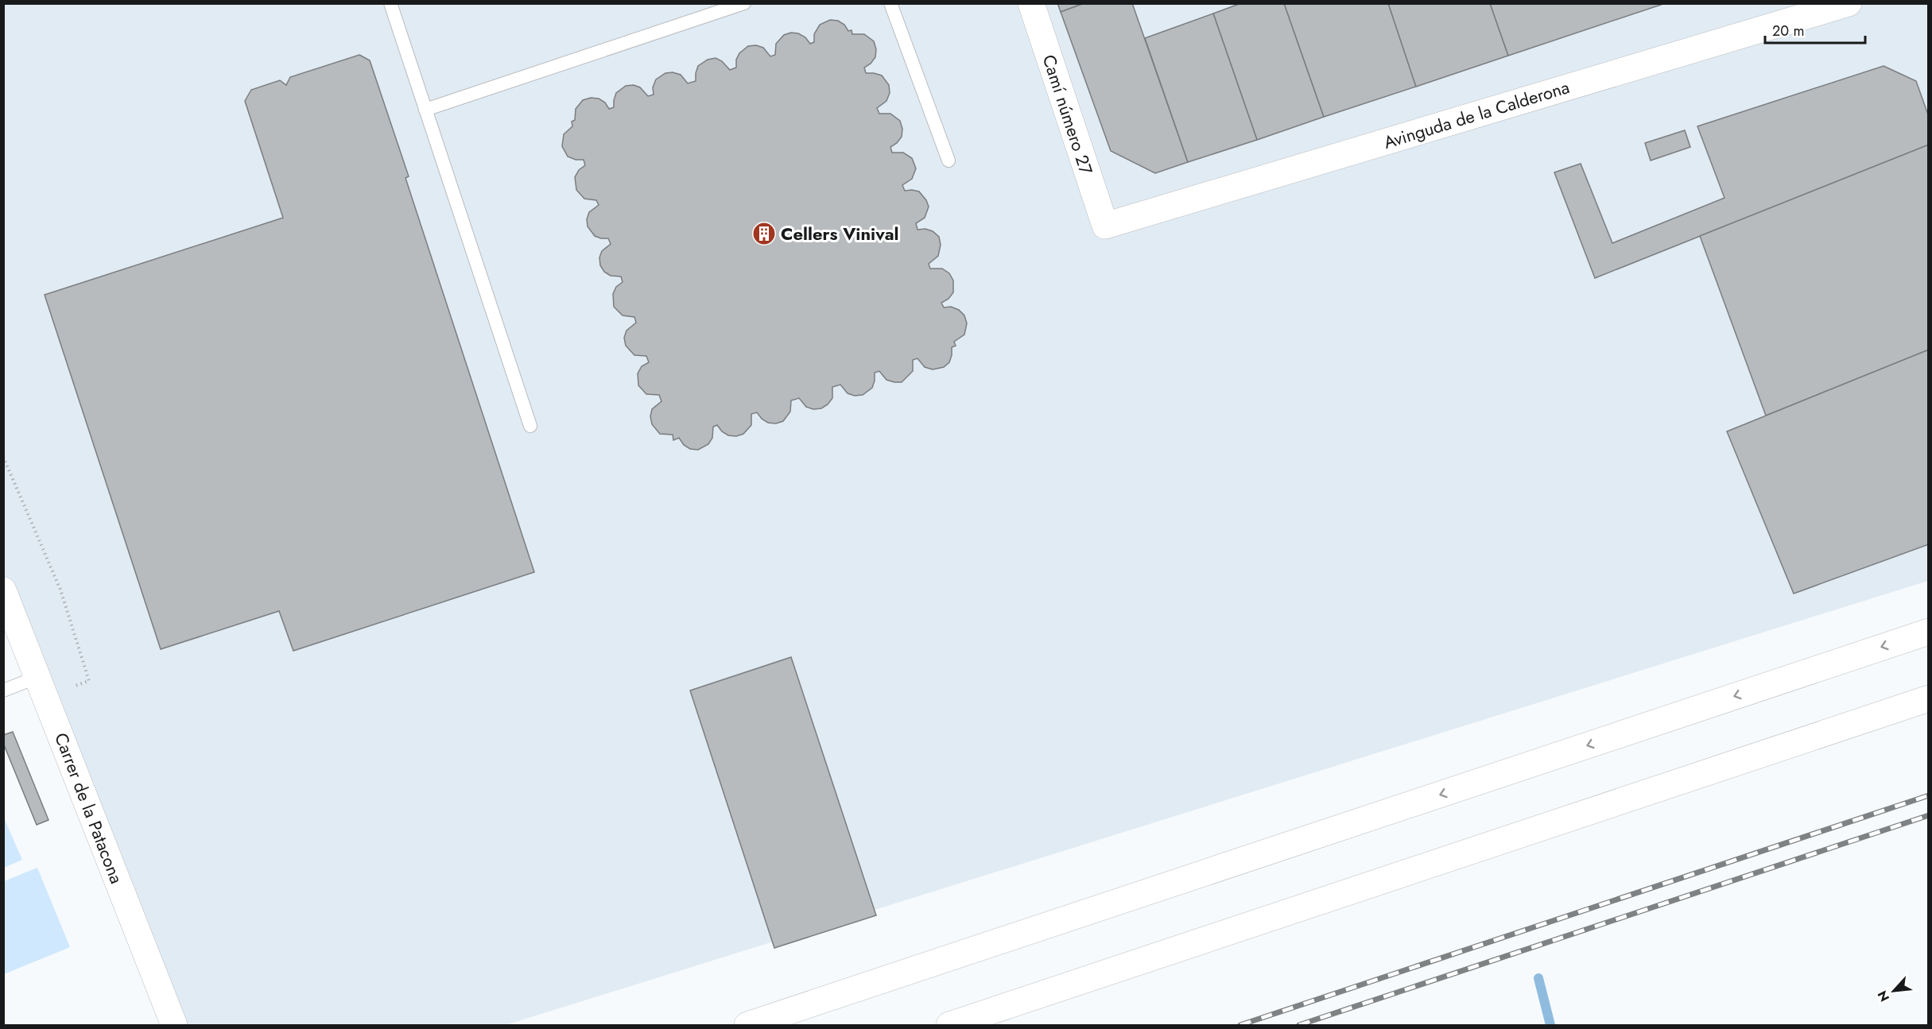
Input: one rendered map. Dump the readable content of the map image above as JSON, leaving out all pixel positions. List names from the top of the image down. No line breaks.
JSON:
{"streets":{"street":["Camí número 27","Avinguda de la Calderona","Carrer de la Patacona"]},"crossings":[["Camí número 27","Avinguda de la Calderona"]],"places":{"building":["Cellers Vinival"]},"scale_bar":"20 m","north":"bottom left"}
